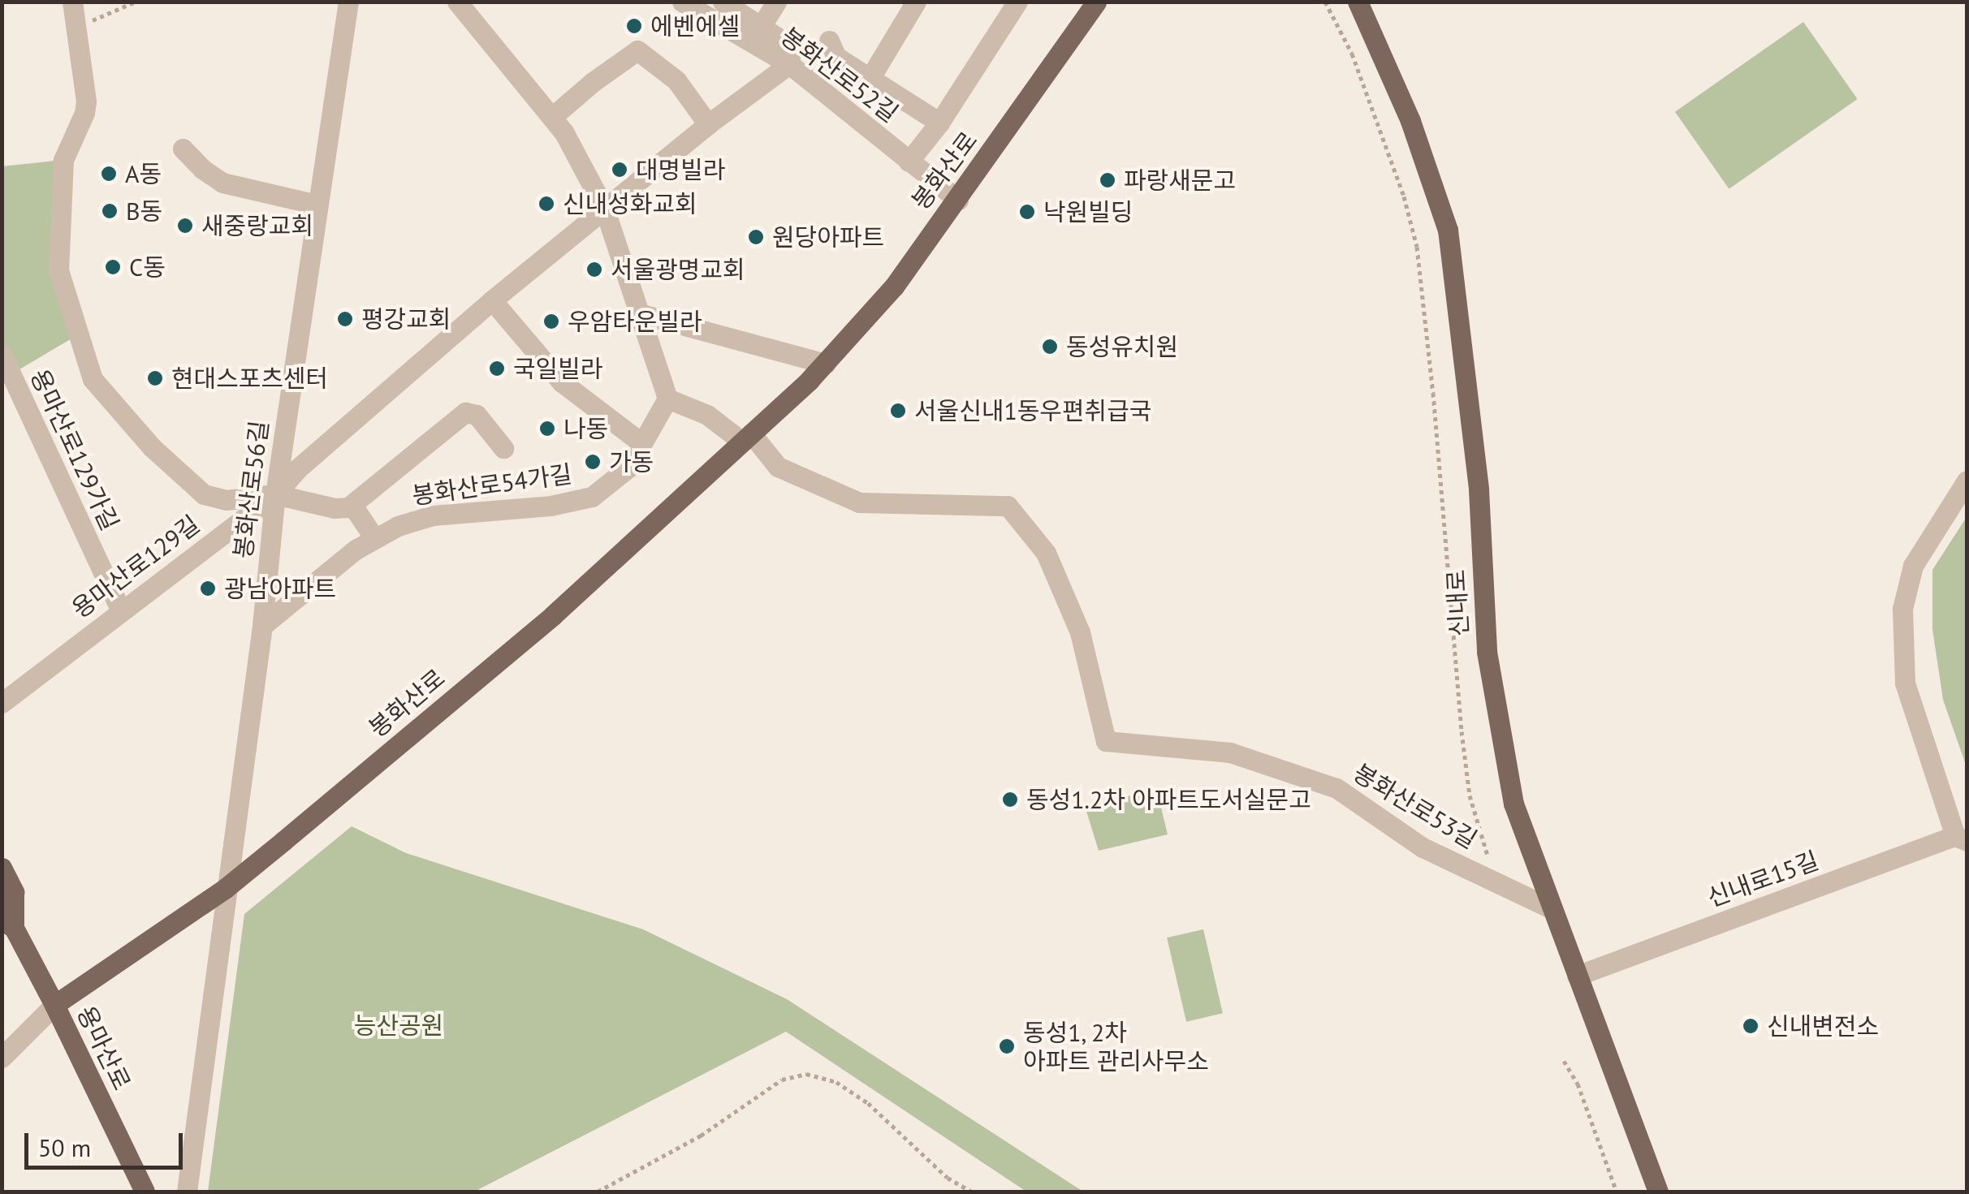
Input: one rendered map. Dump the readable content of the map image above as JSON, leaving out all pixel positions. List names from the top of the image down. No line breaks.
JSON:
{"streets":{"main road":["봉화산로","신내로","용마산로"],"street":["봉화산로52길","용마산로129가길","봉화산로54가길","봉화산로56길","용마산로129길","봉화산로53길","신내로15길"]},"crossings":[["봉화산로52길","봉화산로"],["봉화산로52길","용마산로129길"],["봉화산로","봉화산로56길"],["봉화산로","봉화산로53길"],["봉화산로","용마산로"],["용마산로129가길","용마산로129길"],["봉화산로54가길","봉화산로56길"],["봉화산로56길","용마산로129길"],["신내로","봉화산로53길"],["신내로","신내로15길"]],"parks":["능산공원"],"places":["에벤에셀","대명빌라","A동","파랑새문고","신내성화교회","B동","낙원빌딩","새중랑교회","원당아파트","C동","서울광명교회","평강교회","우암타운빌라","동성유치원","국일빌라","현대스포츠센터","서울신내1동우편취급국","나동","가동","광남아파트","동성1.2차 아파트도서실문고","신내변전소","동성1, 2차 아파트 관리사무소"],"scale_bar":"50 m"}
